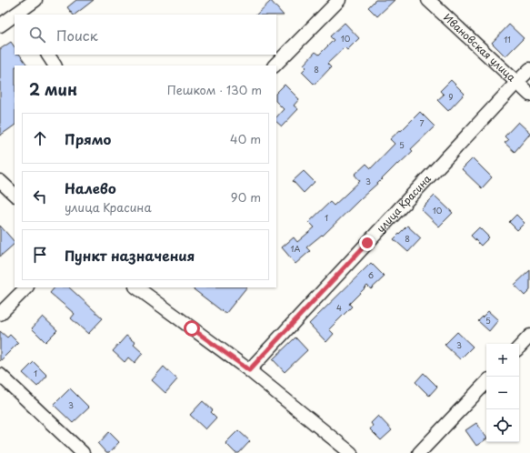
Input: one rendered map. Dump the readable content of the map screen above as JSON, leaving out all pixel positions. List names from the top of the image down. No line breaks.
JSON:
{"streets":{"street":["Ивановская улица","улица Красина"]},"crossings":[["Ивановская улица","улица Красина"]],"house_numbers":["10","11","8","9","7","5","3","10","1","8","1А","6","4","5","3","1","3"],"page":{"search":"Поиск","heading":["2 мин","Пешком · 130 m"],"list":[["Прямо","40 m"],["Налево","улица Красина","90 m"],"Пункт назначения"],"map_buttons":["+","−"]}}
